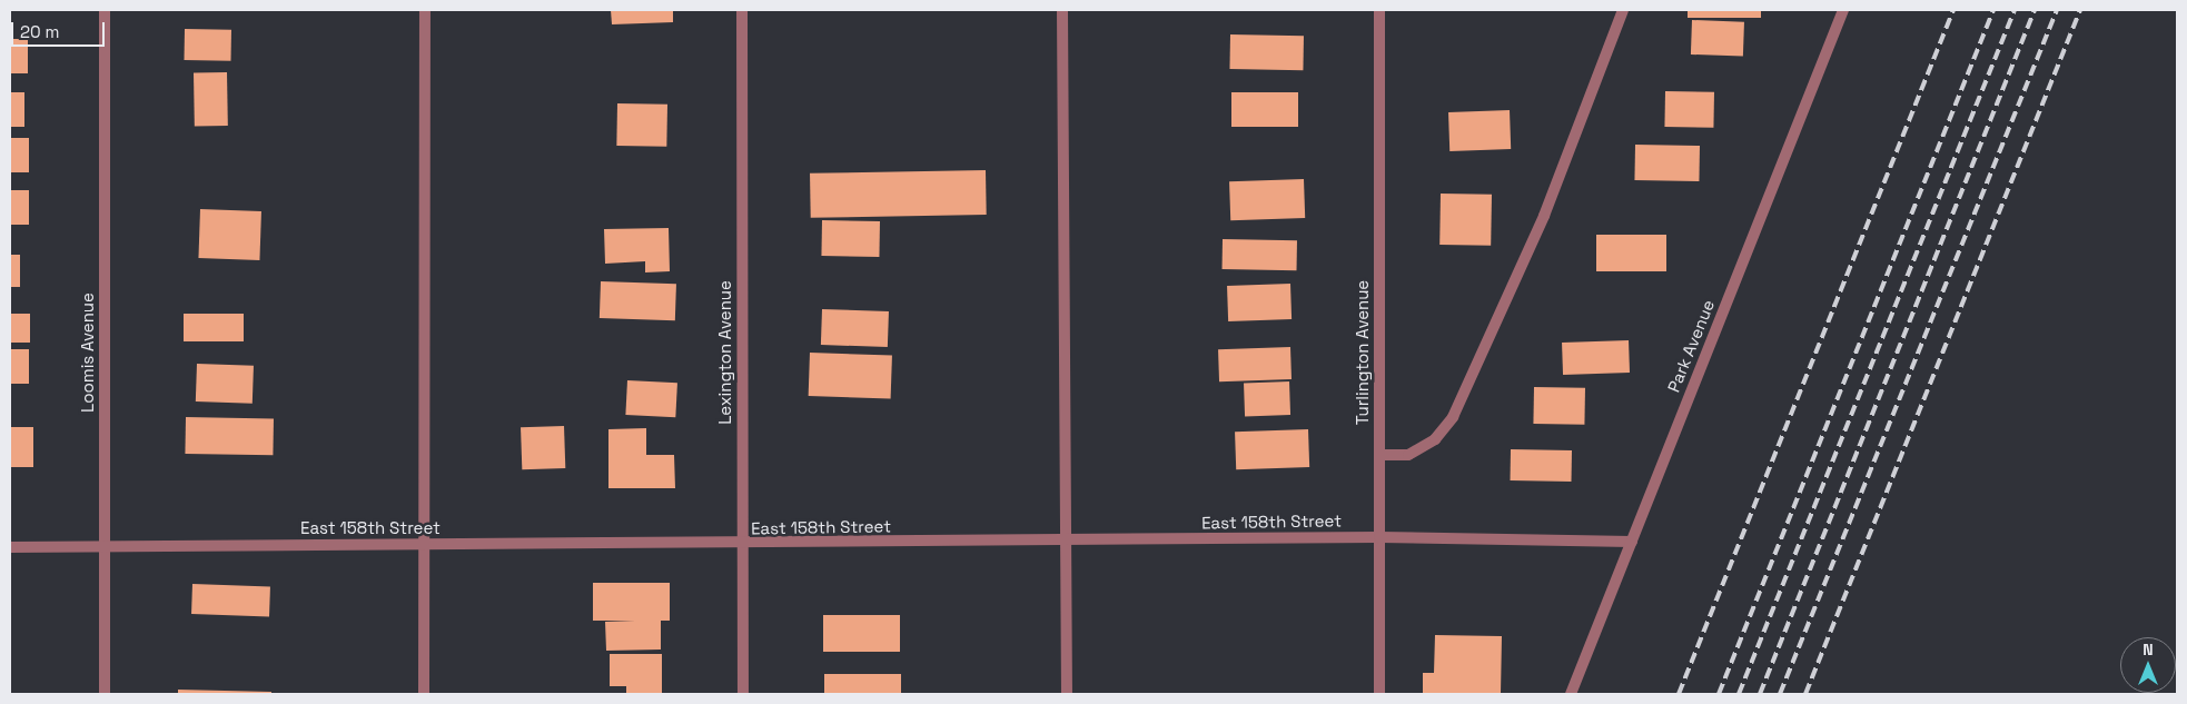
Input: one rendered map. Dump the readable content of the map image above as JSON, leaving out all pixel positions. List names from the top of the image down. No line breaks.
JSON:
{"streets":{"street":["Park Avenue","Loomis Avenue","Lexington Avenue","Turlington Avenue","East 158th Street"]},"crossings":[["Park Avenue","East 158th Street"],["Loomis Avenue","East 158th Street"],["Lexington Avenue","East 158th Street"],["Turlington Avenue","East 158th Street"]],"scale_bar":"20 m","north":"top"}
